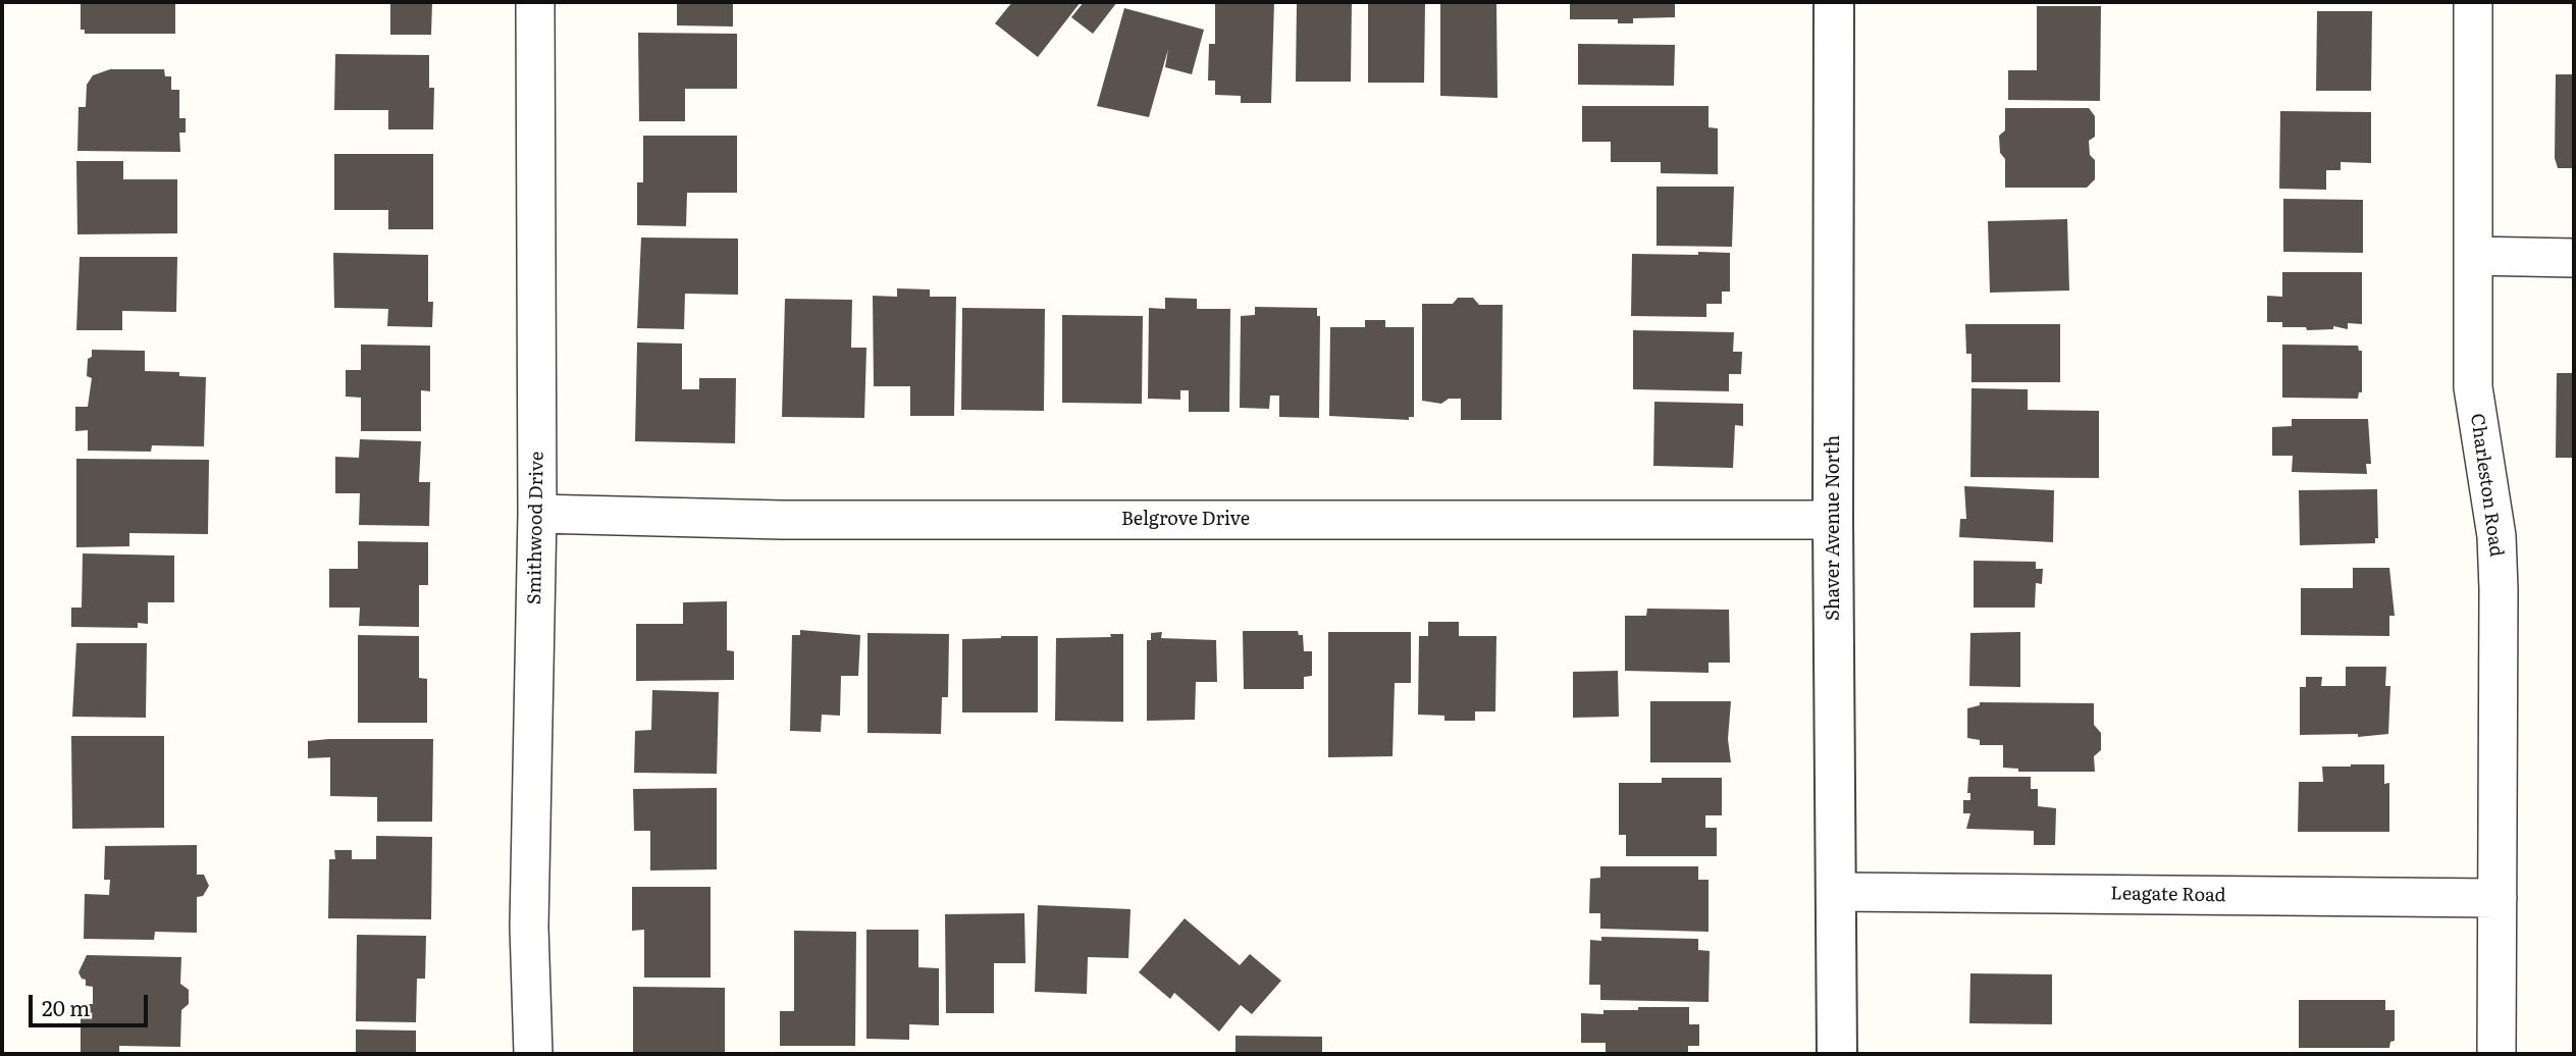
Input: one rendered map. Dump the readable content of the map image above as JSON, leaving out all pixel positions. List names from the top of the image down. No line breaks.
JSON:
{"streets":{"street":["Charleston Road","Belgrove Drive","Smithwood Drive","Shaver Avenue North","Leagate Road"]},"crossings":[["Charleston Road","Leagate Road"],["Belgrove Drive","Smithwood Drive"],["Belgrove Drive","Shaver Avenue North"],["Shaver Avenue North","Leagate Road"]],"scale_bar":"20 m"}
